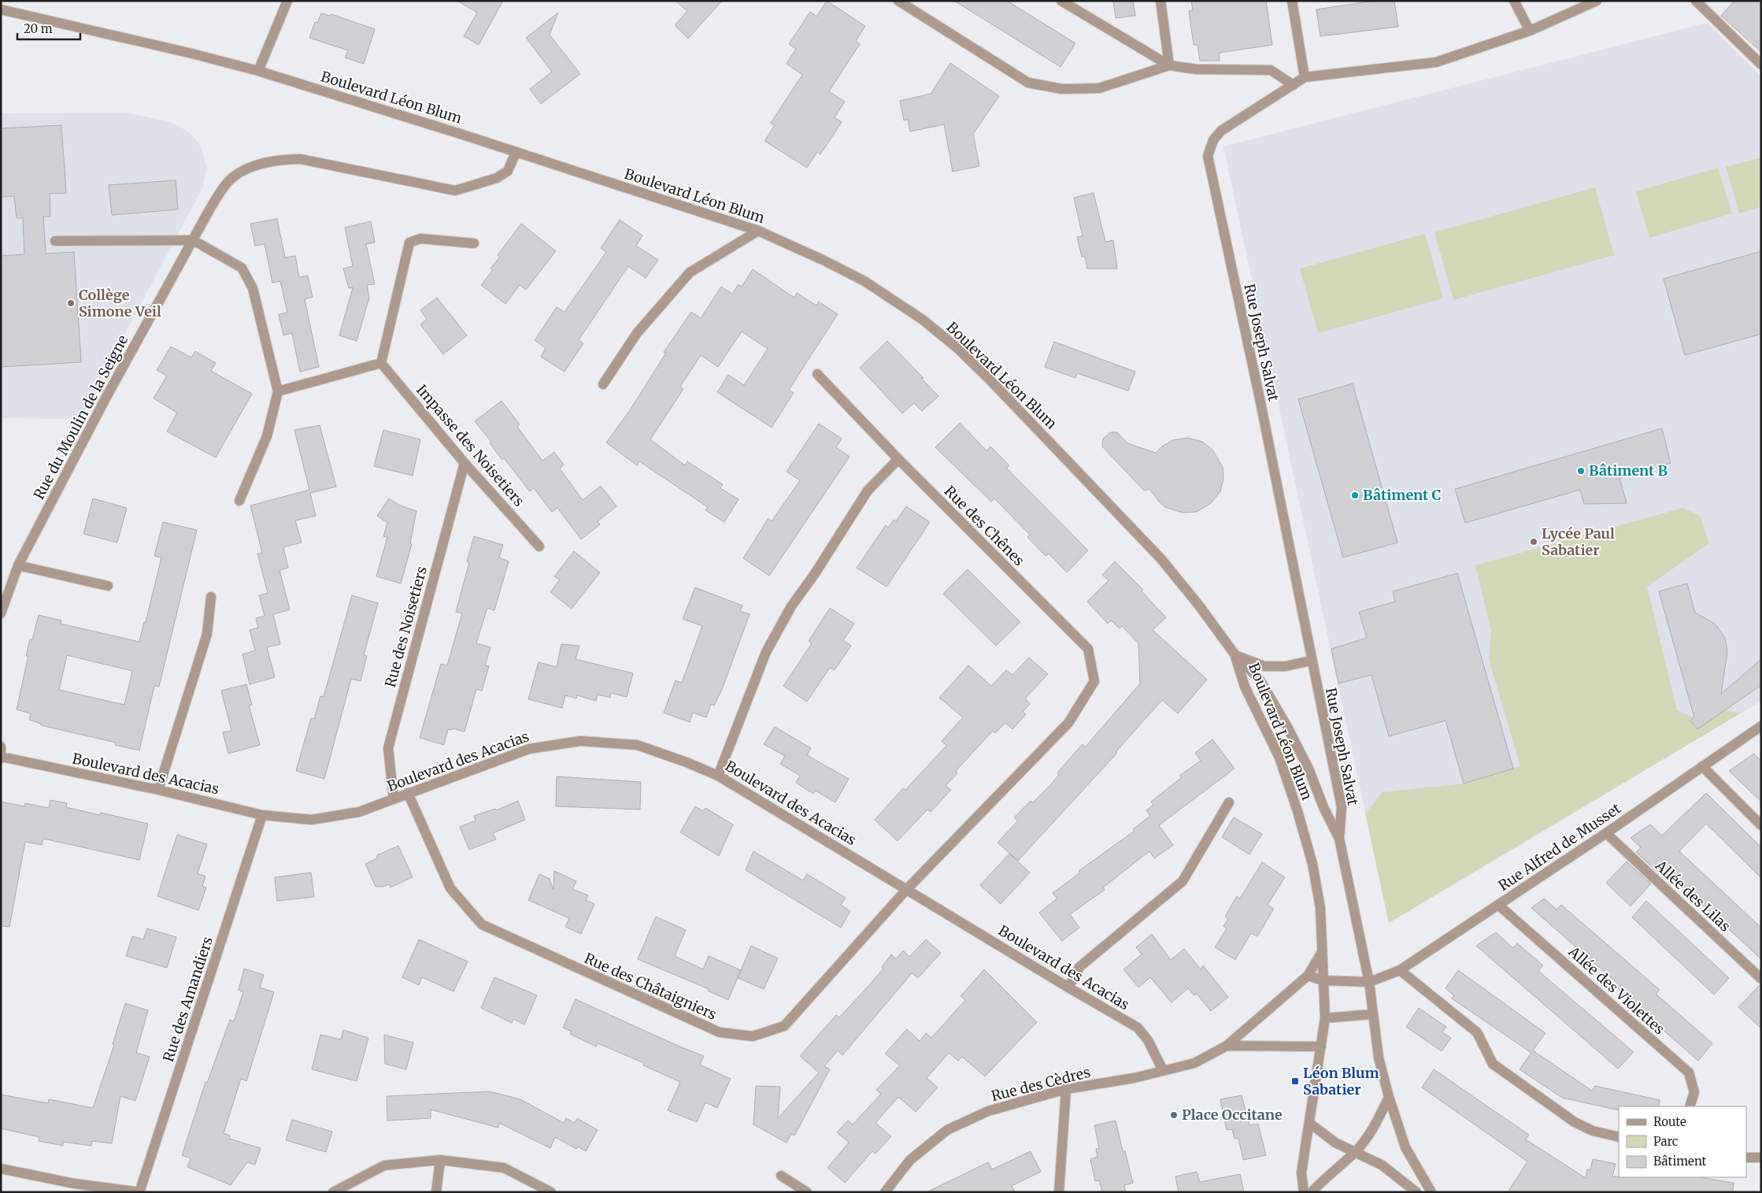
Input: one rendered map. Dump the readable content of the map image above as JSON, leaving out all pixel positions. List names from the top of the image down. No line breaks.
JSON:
{"streets":{"street":["Boulevard Léon Blum","Rue Joseph Salvat","Rue du Moulin de la Seigne","Impasse des Noisetiers","Rue des Chênes","Rue des Noisetiers","Boulevard des Acacias","Rue Alfred de Musset","Allée des Lilas","Rue des Châtaigniers","Allée des Violettes","Rue des Amandiers","Rue des Cèdres"]},"crossings":[["Boulevard Léon Blum","Rue Joseph Salvat"],["Boulevard Léon Blum","Rue du Moulin de la Seigne"],["Boulevard Léon Blum","Rue Alfred de Musset"],["Boulevard Léon Blum","Rue des Cèdres"],["Impasse des Noisetiers","Rue des Noisetiers"],["Rue des Chênes","Boulevard des Acacias"],["Rue des Chênes","Rue des Châtaigniers"],["Rue des Noisetiers","Boulevard des Acacias"],["Boulevard des Acacias","Rue des Châtaigniers"],["Boulevard des Acacias","Rue des Amandiers"],["Boulevard des Acacias","Rue des Cèdres"],["Rue Alfred de Musset","Allée des Lilas"],["Rue Alfred de Musset","Allée des Violettes"]],"places":{"other":["Collège Simone Veil","Bâtiment B","Bâtiment C","Lycée Paul Sabatier","Place Occitane"],"transit":["Léon Blum Sabatier"]},"legend":["Route","Parc","Bâtiment"],"scale_bar":"20 m"}
